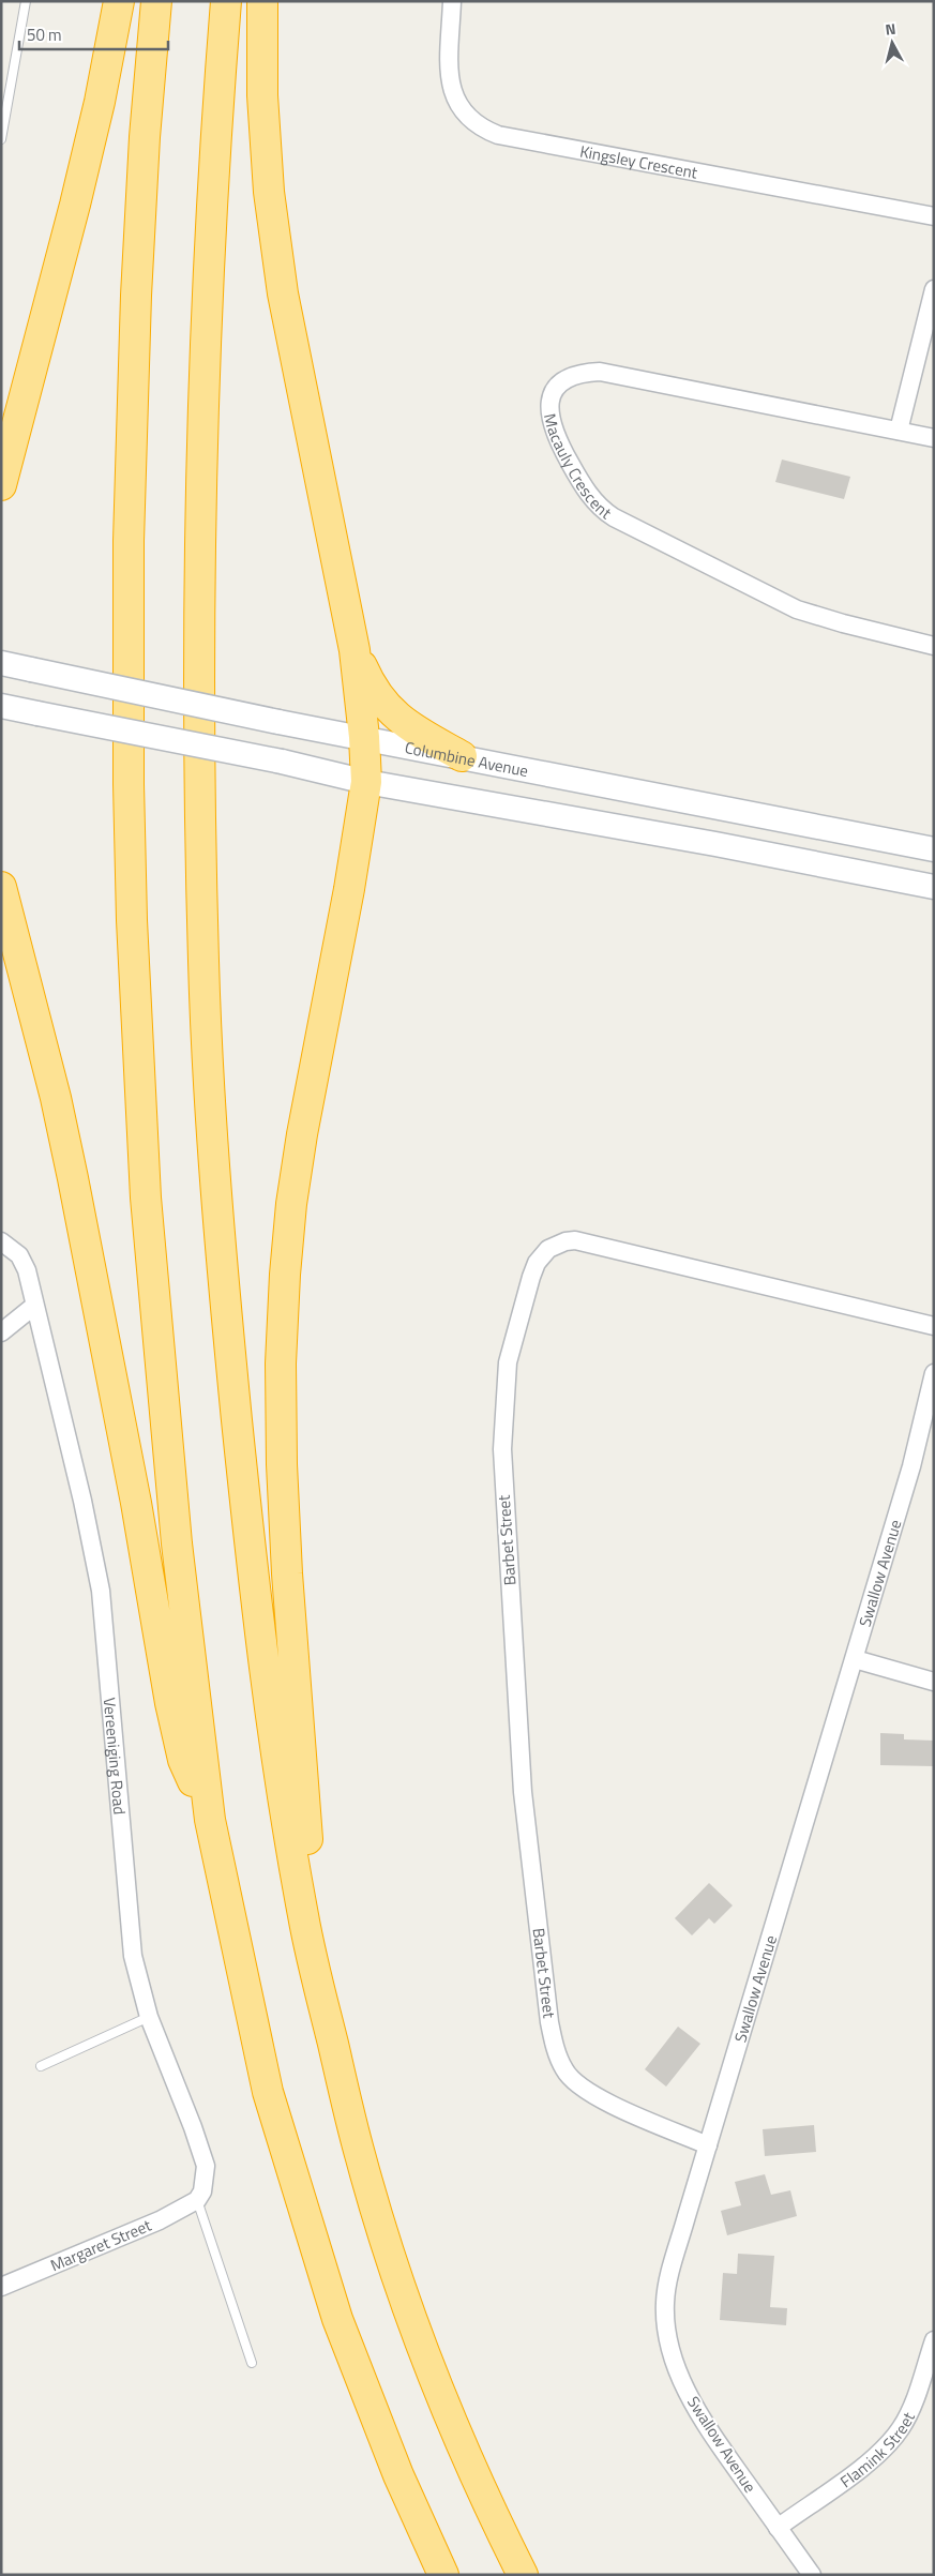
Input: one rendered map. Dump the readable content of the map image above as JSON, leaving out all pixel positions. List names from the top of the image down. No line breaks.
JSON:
{"streets":{"main road":["Columbine Avenue"],"street":["Kingsley Crescent","Macauly Crescent","Barbet Street","Swallow Avenue","Vereeniging Road","Margaret Street","Flamink Street"]},"crossings":[["Barbet Street","Swallow Avenue"],["Swallow Avenue","Flamink Street"],["Vereeniging Road","Margaret Street"]],"scale_bar":"50 m","north":"top"}
